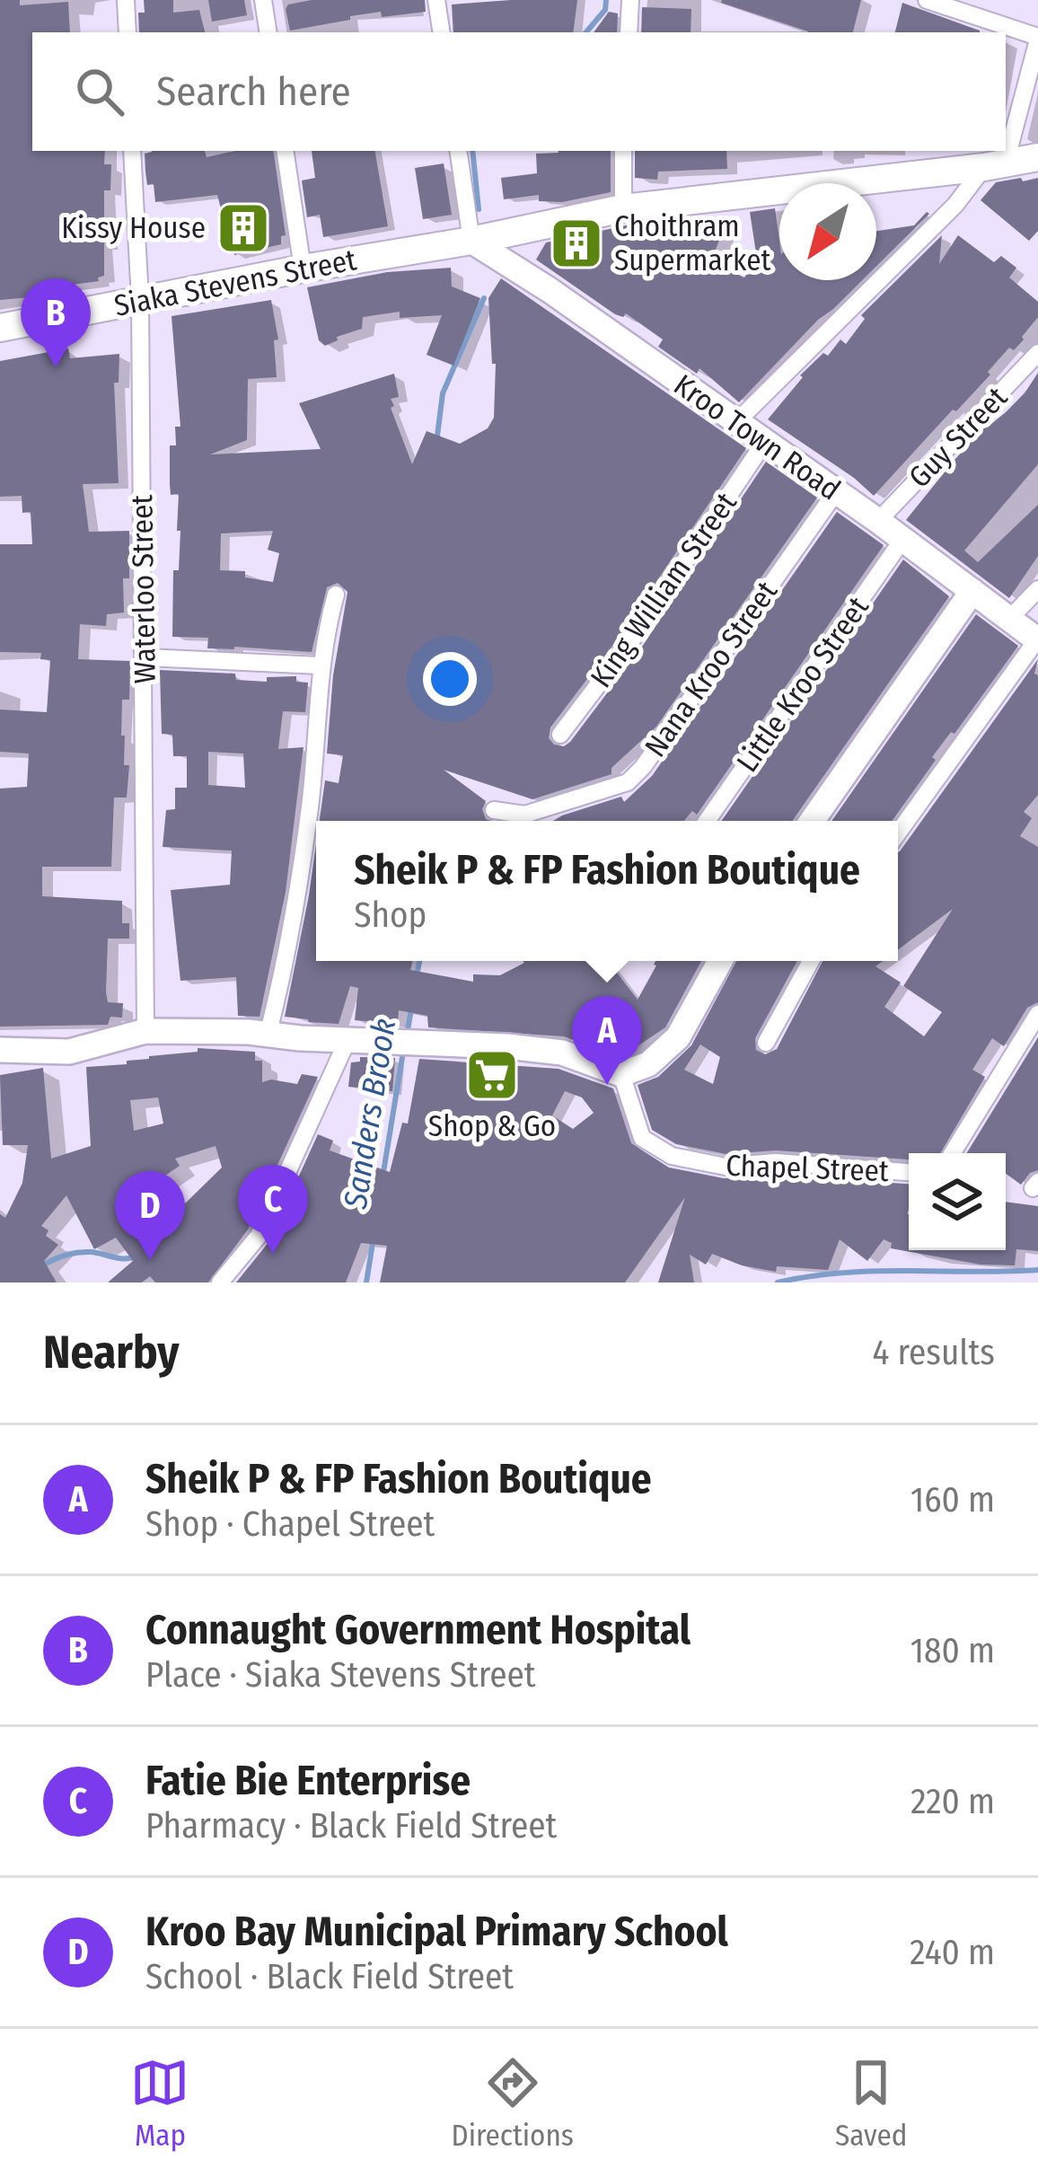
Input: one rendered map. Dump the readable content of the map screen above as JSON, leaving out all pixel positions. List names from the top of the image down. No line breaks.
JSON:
{"streets":{"main road":["Siaka Stevens Street","Kroo Town Road"],"street":["Guy Street","Waterloo Street","King William Street","Nana Kroo Street","Little Kroo Street","Chapel Street"]},"crossings":[["Siaka Stevens Street","Kroo Town Road"],["Siaka Stevens Street","Waterloo Street"],["Kroo Town Road","Guy Street"],["Kroo Town Road","King William Street"],["Kroo Town Road","Nana Kroo Street"],["Kroo Town Road","Little Kroo Street"]],"water":["Sanders Brook"],"places":{"building":["Kissy House","Choithram Supermarket"],"supermarket":["Shop & Go"]},"north":"bottom left","page":{"search":"Search here","pins":["B","A","C","D"],"popup":["Sheik P & FP Fashion Boutique","Shop"],"heading":["Nearby","4 results"],"list":[{"mark":"A","name":"Sheik P & FP Fashion Boutique","note":"Shop · Chapel Street","value":"160 m"},{"mark":"B","name":"Connaught Government Hospital","note":"Place · Siaka Stevens Street","value":"180 m"},{"mark":"C","name":"Fatie Bie Enterprise","note":"Pharmacy · Black Field Street","value":"220 m"},{"mark":"D","name":"Kroo Bay Municipal Primary School","note":"School · Black Field Street","value":"240 m"}],"nav":["Map","Directions","Saved"]}}
